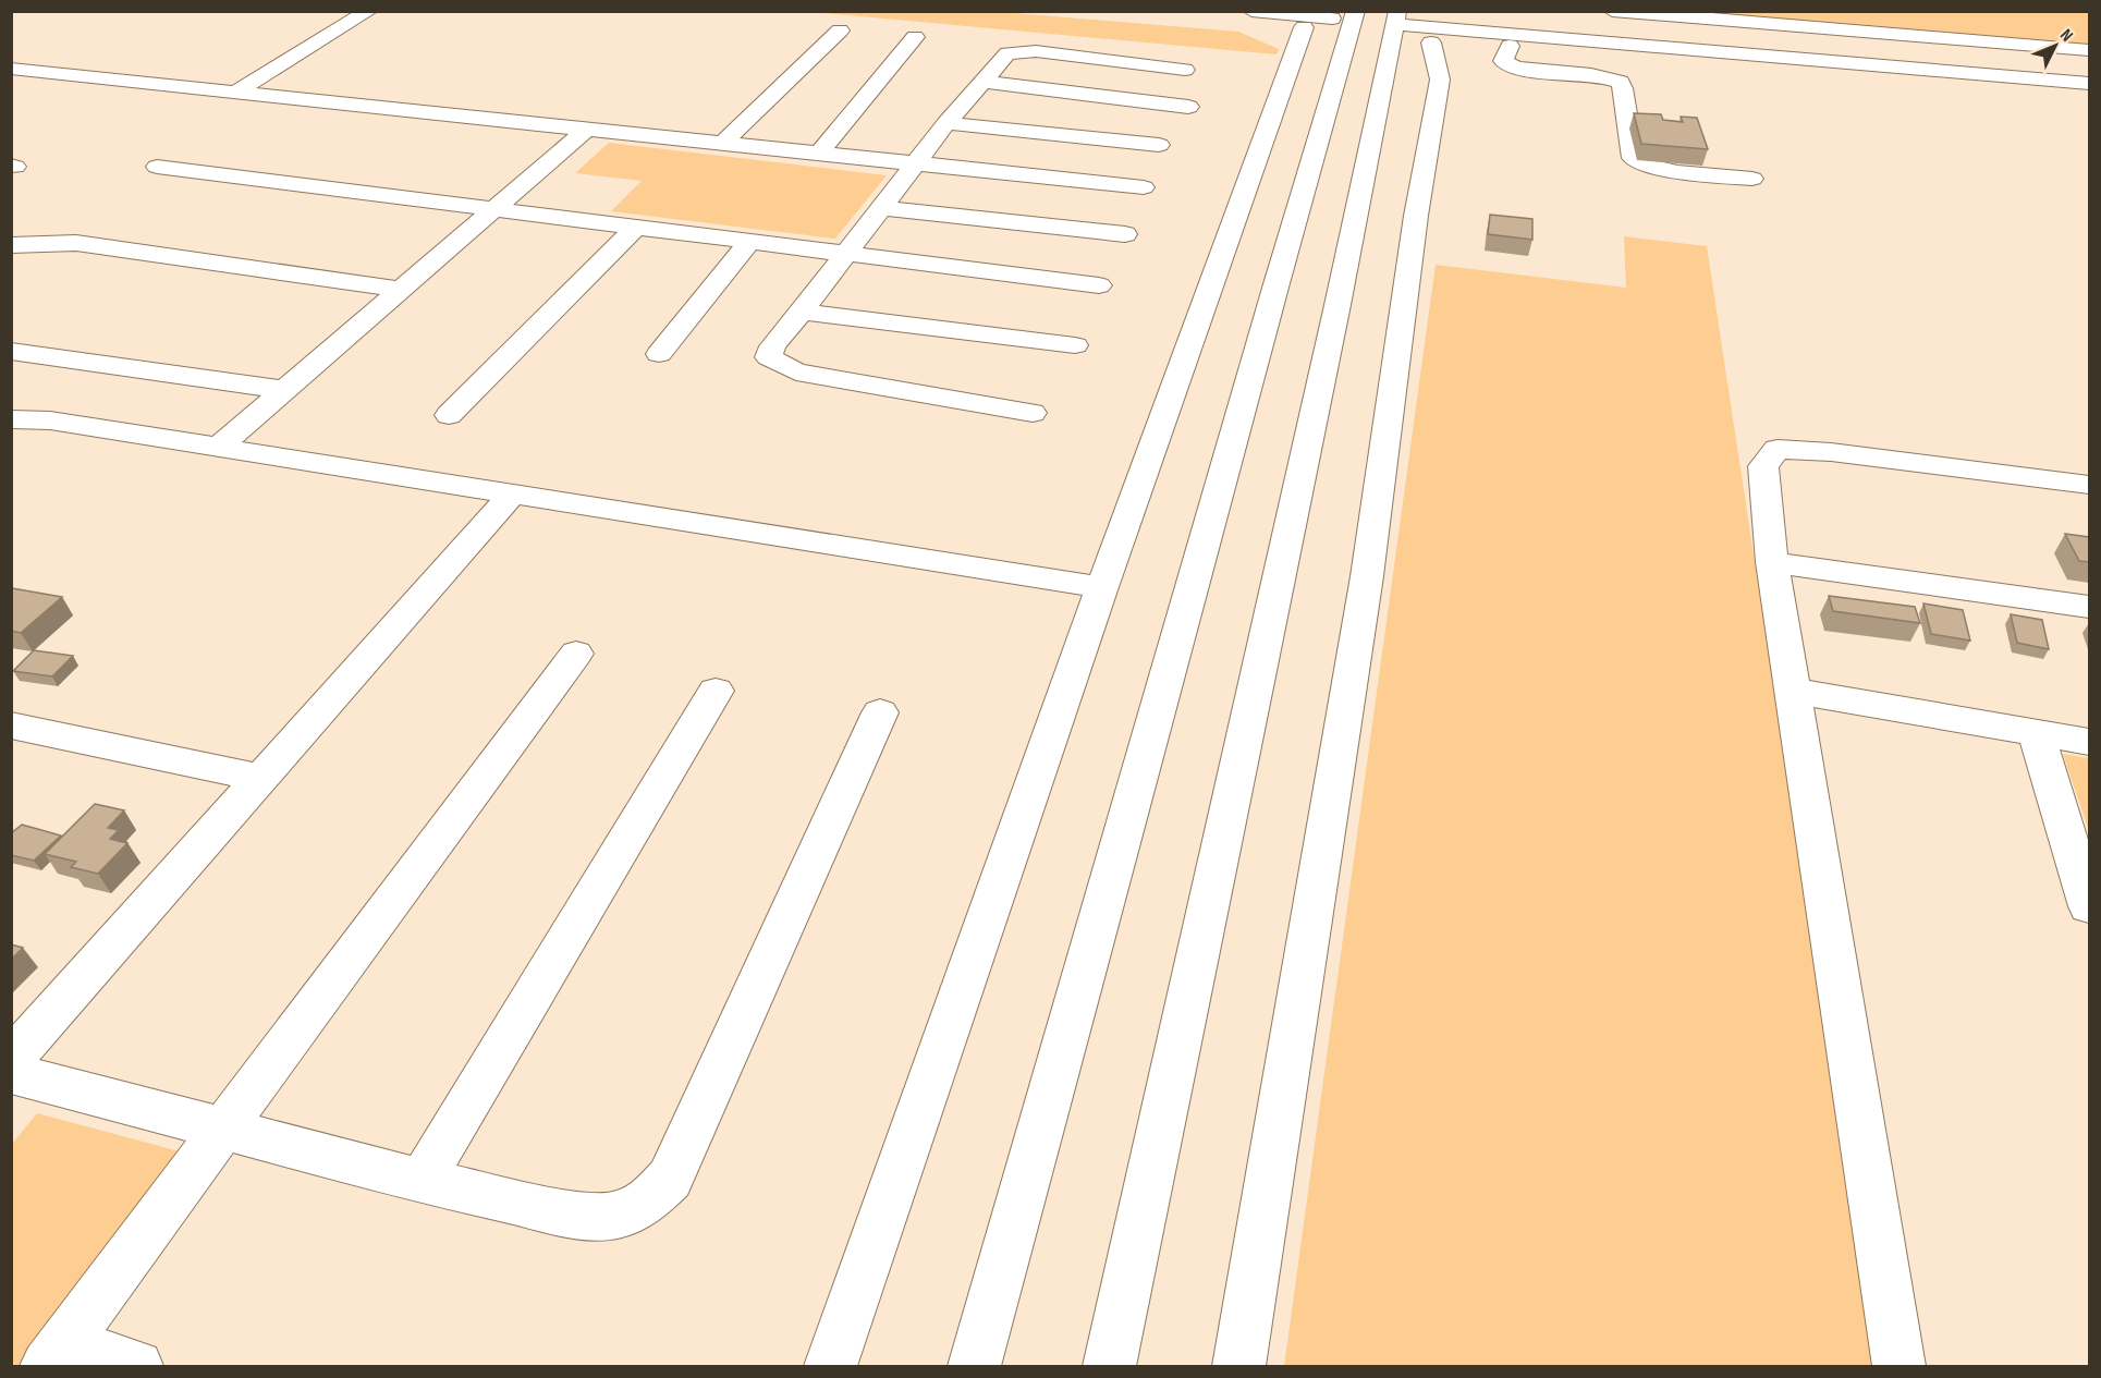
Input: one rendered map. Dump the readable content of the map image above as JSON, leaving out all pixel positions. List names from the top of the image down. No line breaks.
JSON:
{"north":"top right"}
